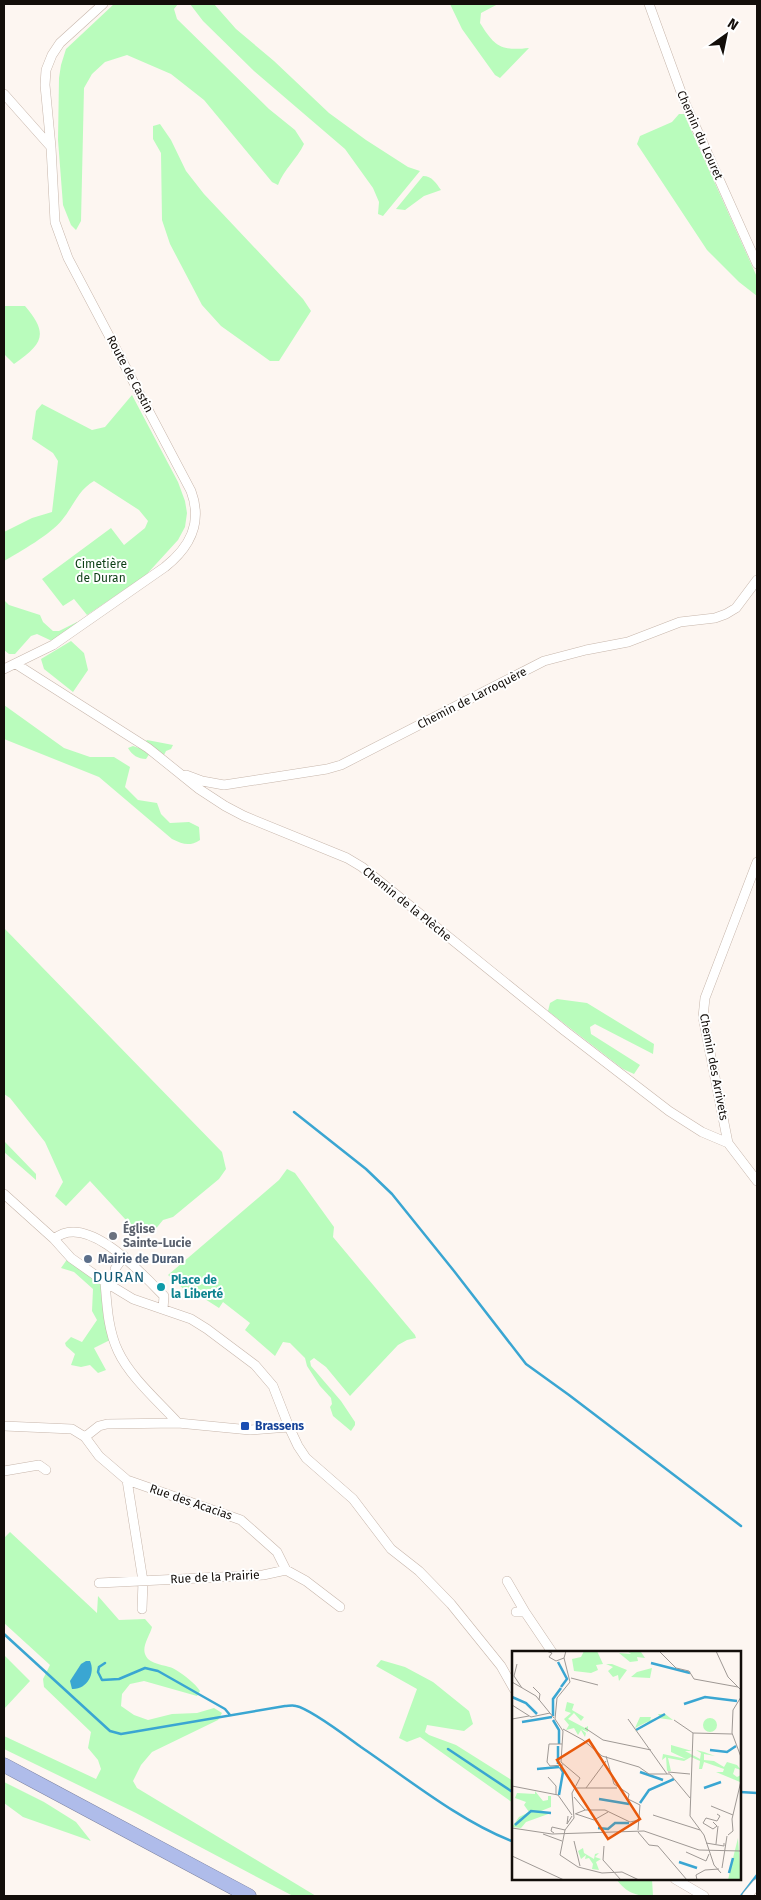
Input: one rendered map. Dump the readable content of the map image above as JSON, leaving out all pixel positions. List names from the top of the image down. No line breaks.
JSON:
{"streets":{"street":["Chemin du Louret","Route de Castin","Chemin de Larroquère","Chemin de la Plèche","Chemin des Arrivets","Rue des Acacias","Rue de la Prairie"]},"crossings":[["Route de Castin","Chemin de la Plèche"],["Chemin de Larroquère","Chemin de la Plèche"],["Chemin de la Plèche","Chemin des Arrivets"],["Rue des Acacias","Rue de la Prairie"]],"districts":["DURAN"],"parks":["Cimetière de Duran"],"places":{"other":["Église Sainte-Lucie","Mairie de Duran","Place de la Liberté"],"transit":["Brassens"]},"north":"top right"}
